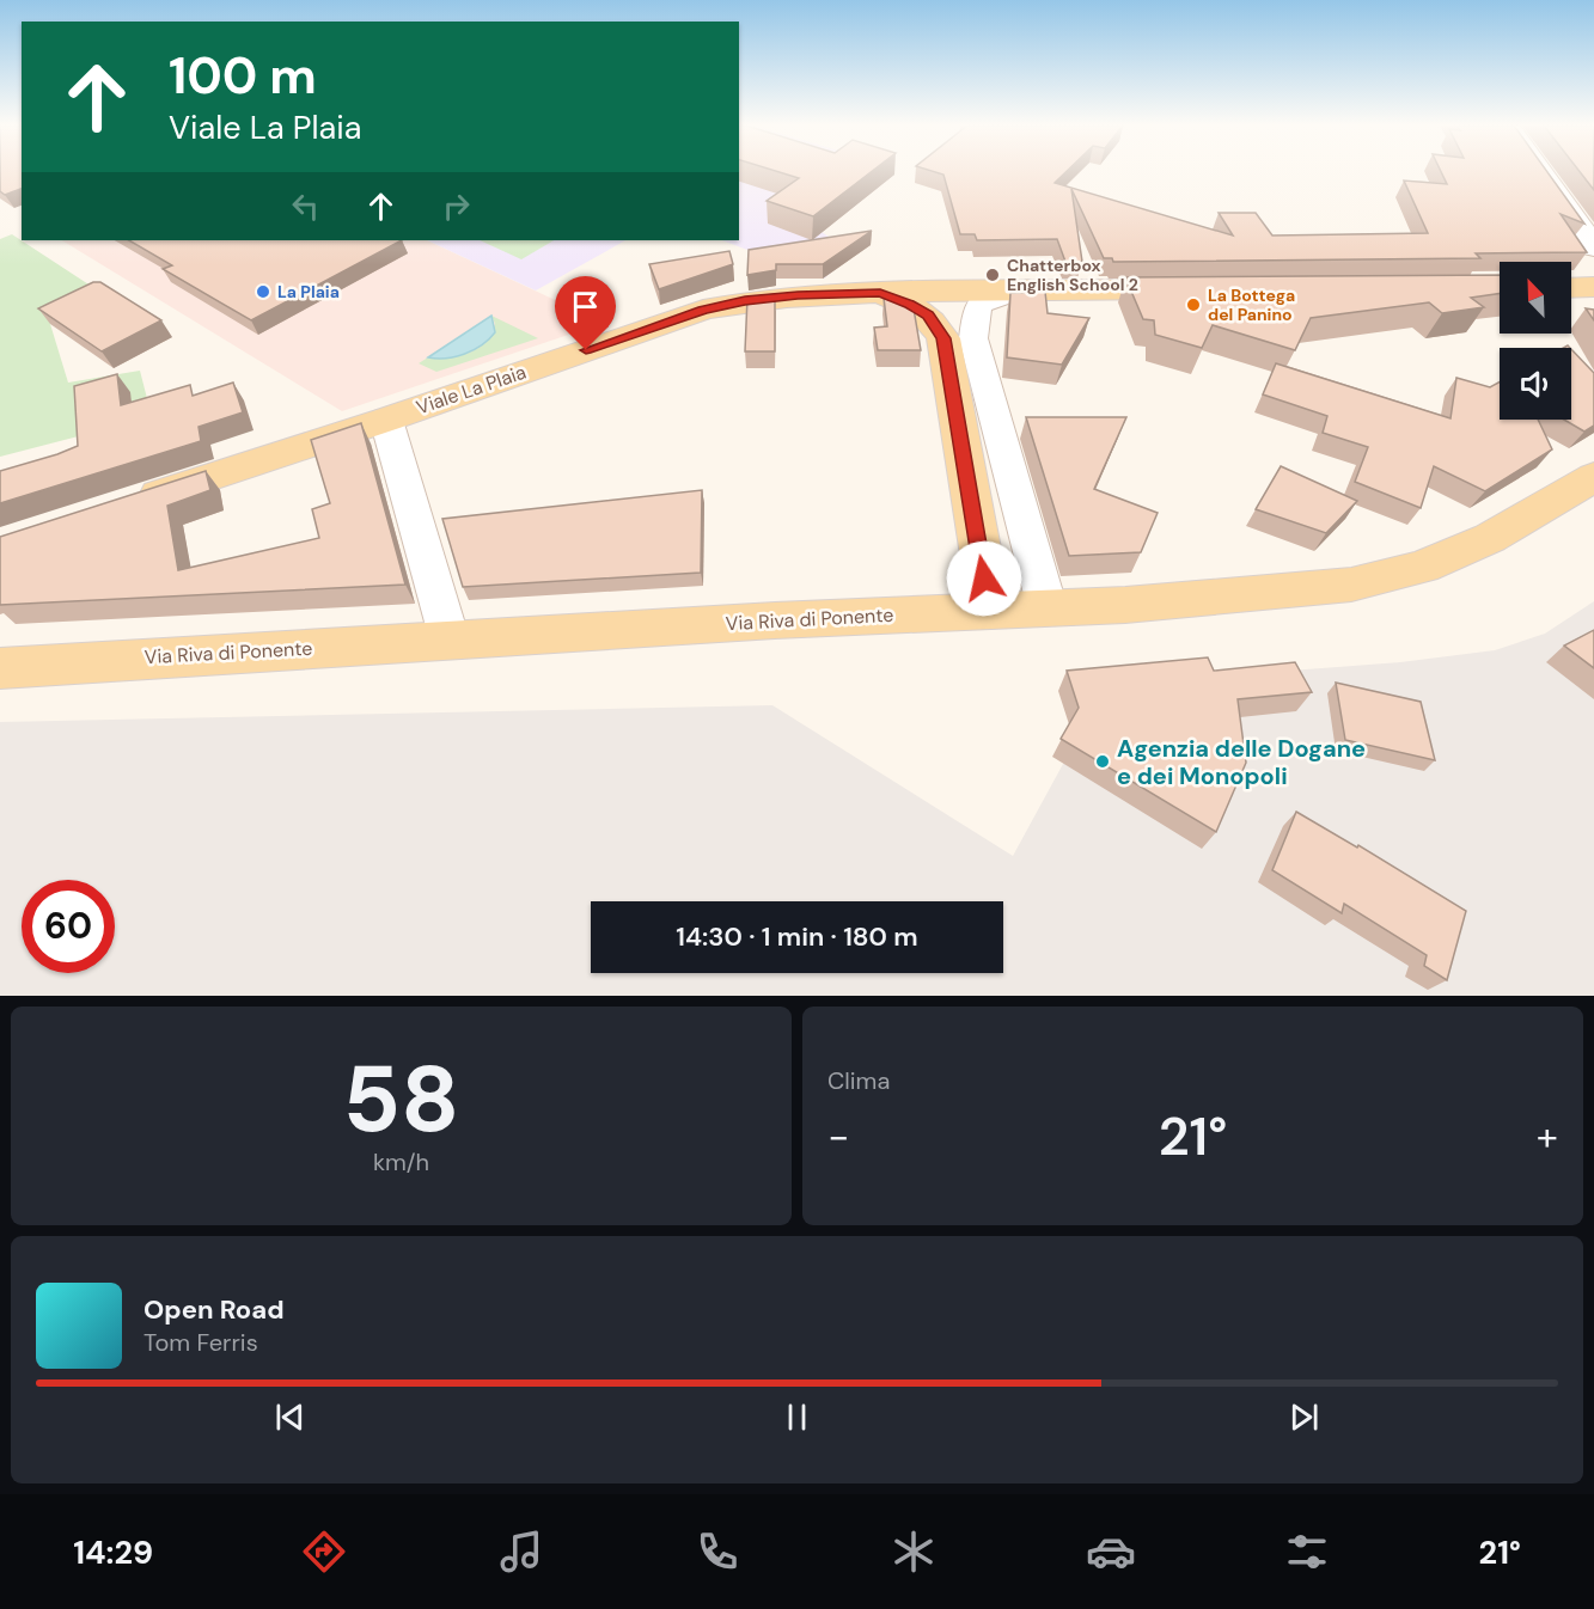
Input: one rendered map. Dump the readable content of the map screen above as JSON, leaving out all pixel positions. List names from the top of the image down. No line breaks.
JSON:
{"streets":{"main road":["Viale La Plaia","Via Riva di Ponente"]},"places":["Chatterbox English School 2","La Plaia","La Bottega del Panino","Agenzia delle Dogane e dei Monopoli"],"north":"top left","page":{"turn":["100 m","Viale La Plaia"],"limit":"60","trip":"14:30 · 1 min · 180 m","tile":[["58","km/h"],"Clima"],"heat":["−","21°","+"],"song":["Open Road","Tom Ferris"],"tabs":["14:29","21°"]}}
